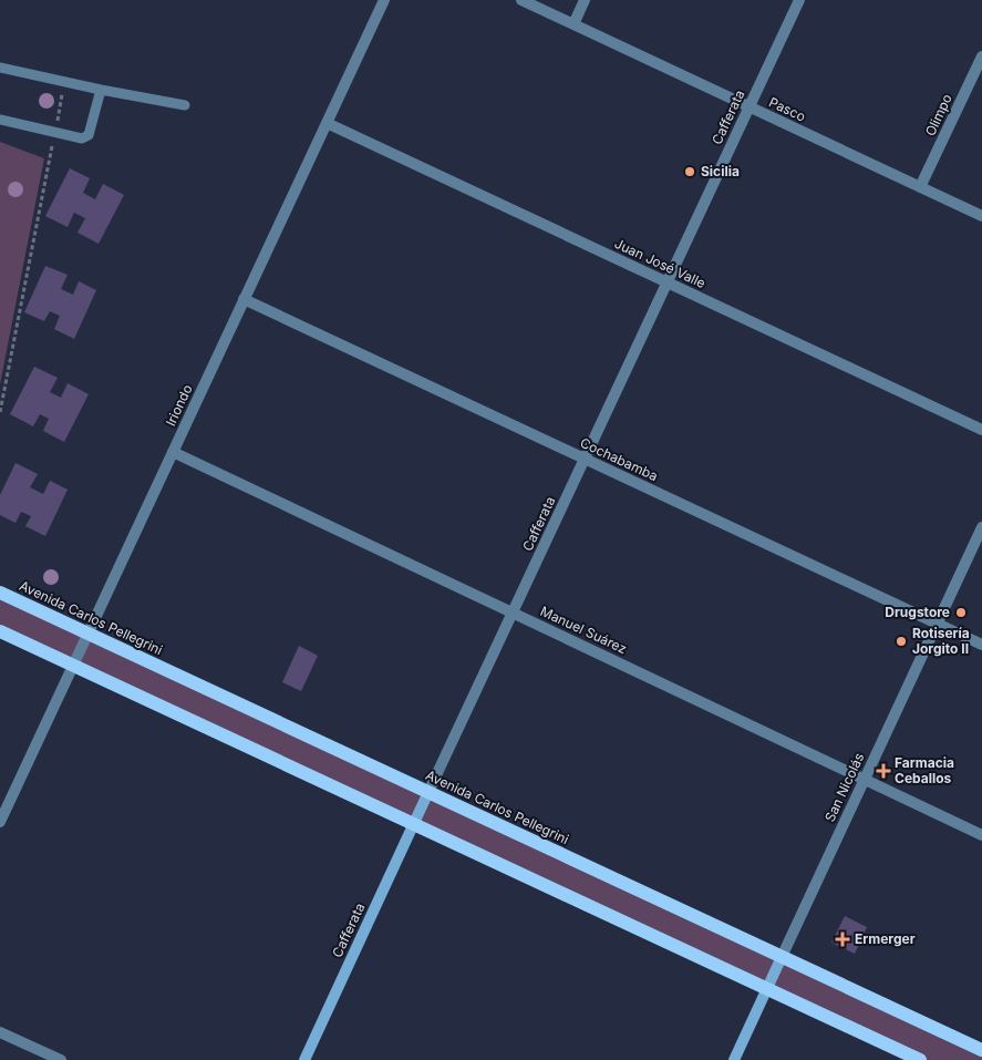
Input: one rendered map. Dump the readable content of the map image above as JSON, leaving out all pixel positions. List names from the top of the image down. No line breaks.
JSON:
{"streets":{"main road":["Cafferata","Avenida Carlos Pellegrini","San Nicolás"],"street":["Pasco","Olimpo","Juan José Valle","Iriondo","Cochabamba","Manuel Suárez"]},"crossings":[["Pasco","Olimpo"],["Pasco","Cafferata"],["Cafferata","Juan José Valle"],["Cafferata","Cochabamba"],["Cafferata","Avenida Carlos Pellegrini"],["Cafferata","Manuel Suárez"],["Juan José Valle","Iriondo"],["Iriondo","Cochabamba"],["Iriondo","Avenida Carlos Pellegrini"],["Iriondo","Manuel Suárez"],["Cochabamba","San Nicolás"],["Avenida Carlos Pellegrini","San Nicolás"],["Manuel Suárez","San Nicolás"]],"places":{"other":["Sicilia","Drugstore","Rotisería Jorgito II"],"health":["Farmacia Ceballos","Ermerger"]}}
